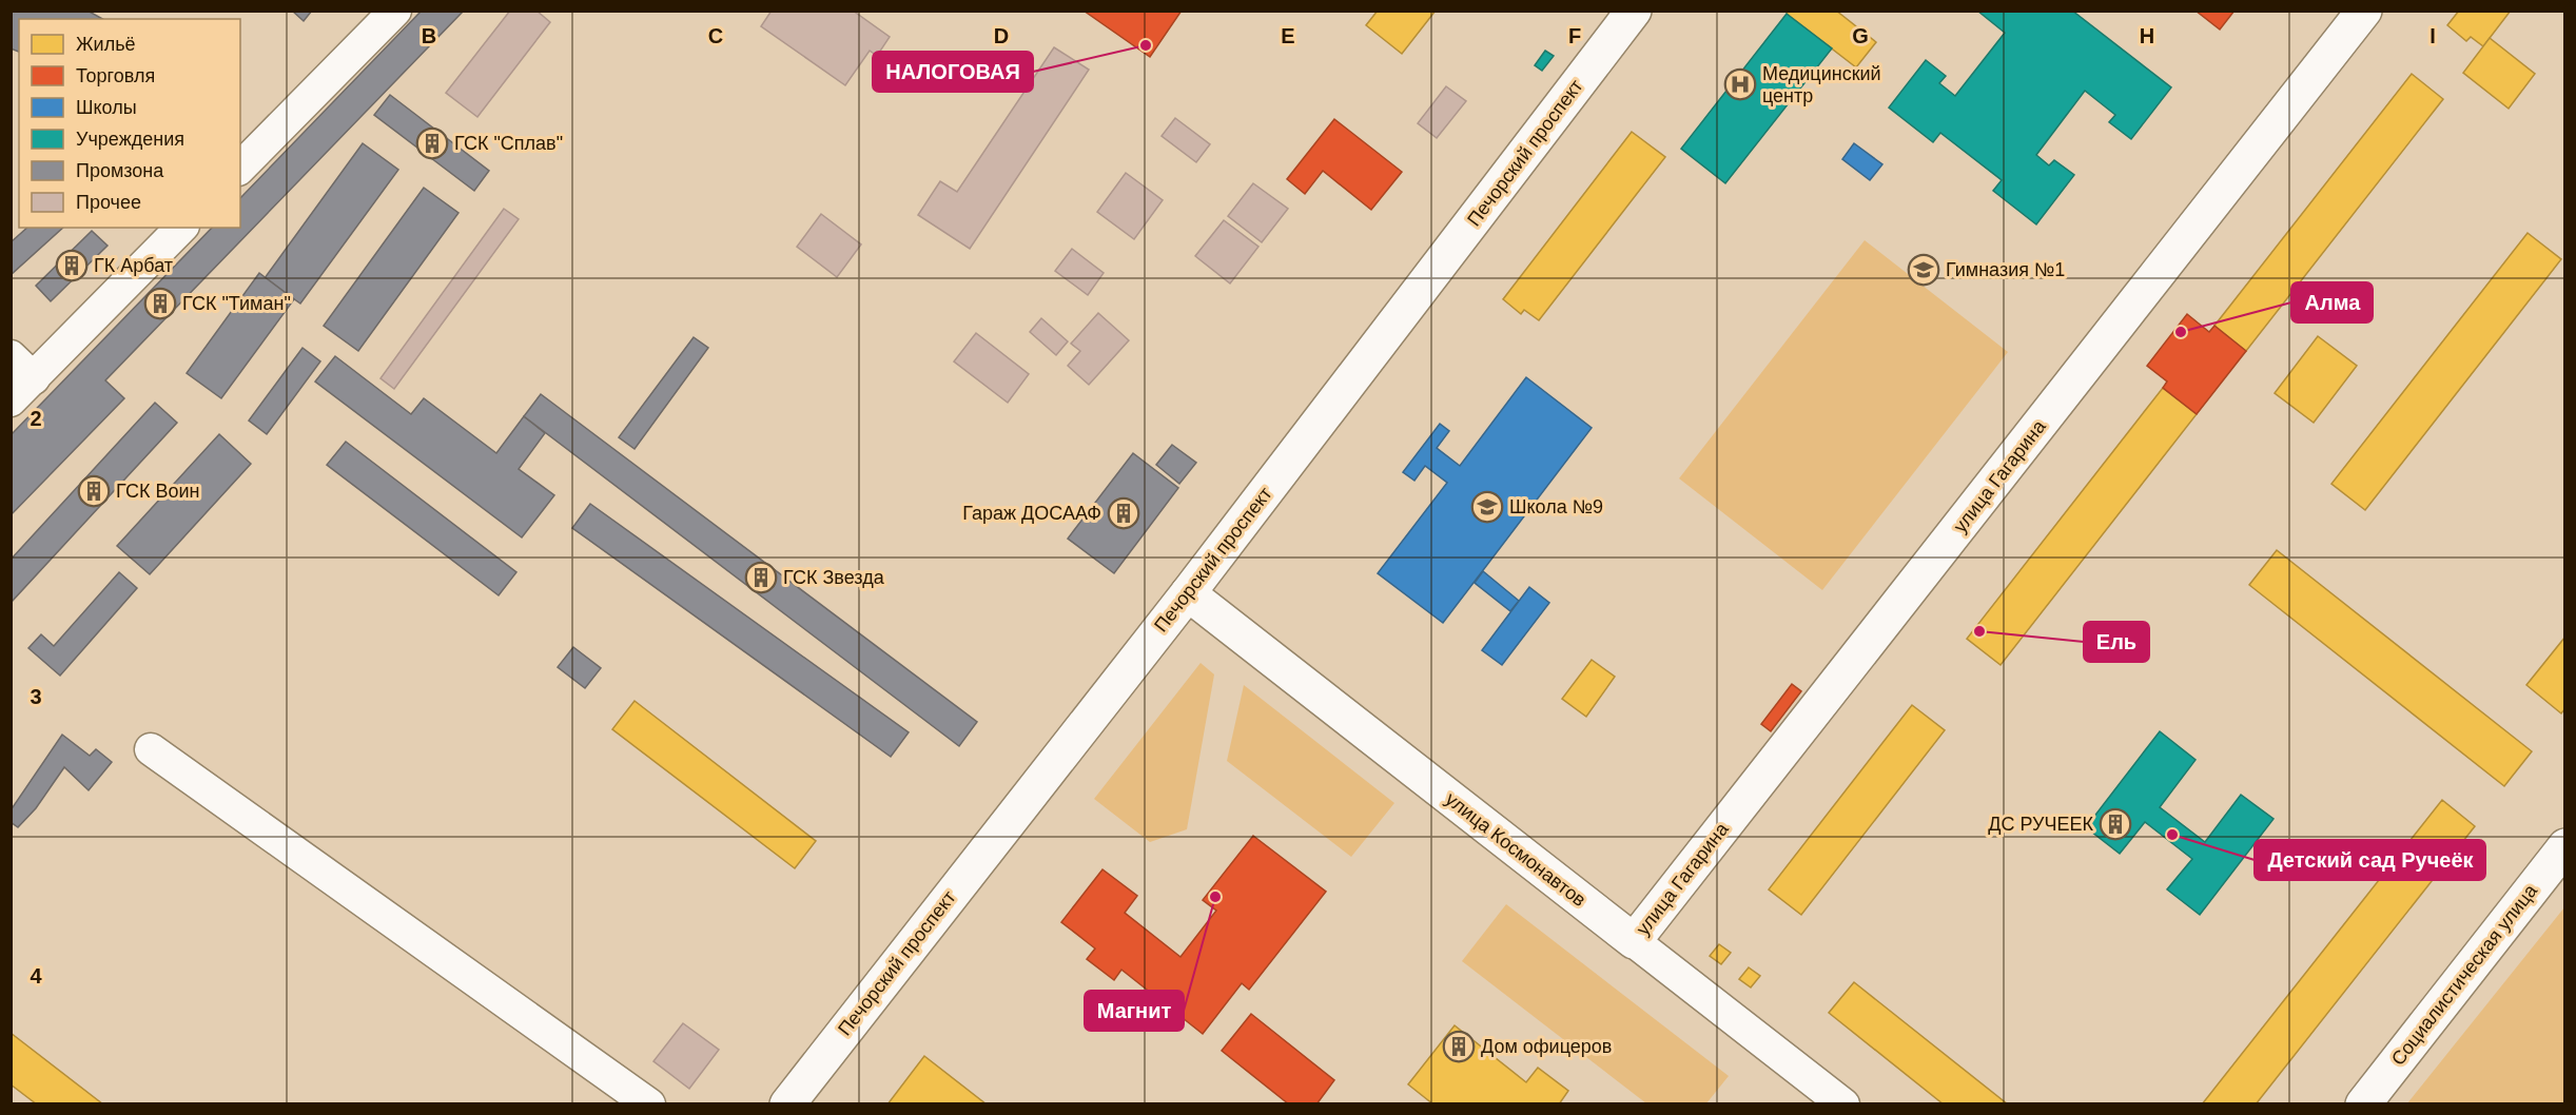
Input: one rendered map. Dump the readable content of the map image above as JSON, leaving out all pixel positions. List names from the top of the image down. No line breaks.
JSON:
{"streets":{"main road":["Печорский проспект","улица Гагарина","улица Космонавтов","Социалистическая улица"]},"crossings":[["Печорский проспект","улица Космонавтов"],["улица Гагарина","улица Космонавтов"]],"places":{"other":["НАЛОГОВАЯ","Алма","Ель","Детский сад Ручеёк","Магнит"],"hospital":["Медицинский центр"],"building":["ГСК \"Сплав\"","ГК Арбат","ГСК \"Тиман\"","ГСК Воин","Гараж ДОСААФ","ГСК Звезда","ДС РУЧЕЕК","Дом офицеров"],"school or university":["Гимназия №1","Школа №9"]},"legend":["Жильё","Торговля","Школы","Учреждения","Промзона","Прочее"],"grid":{"columns":["B","C","D","E","F","G","H","I"],"rows":["2","3","4"]}}
